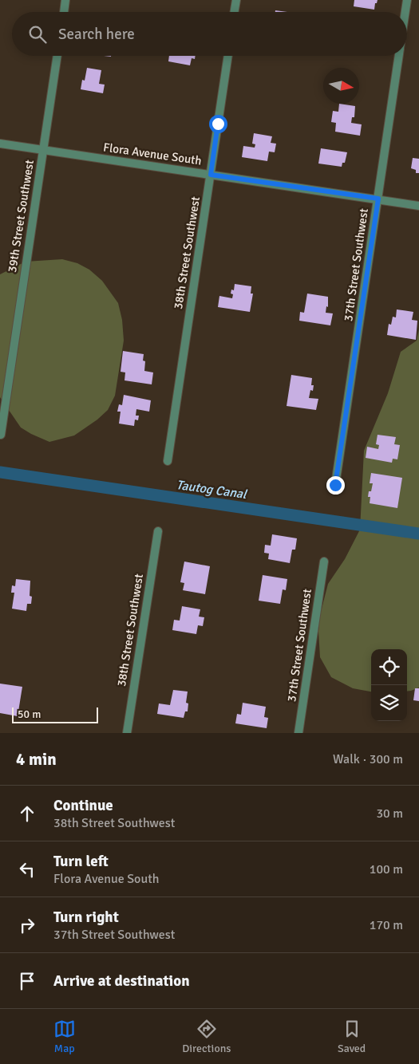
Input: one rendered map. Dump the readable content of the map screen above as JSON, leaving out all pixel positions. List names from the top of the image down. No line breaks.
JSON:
{"streets":{"street":["Flora Avenue South","39th Street Southwest","38th Street Southwest","37th Street Southwest"]},"crossings":[["Flora Avenue South","39th Street Southwest"],["Flora Avenue South","38th Street Southwest"],["Flora Avenue South","37th Street Southwest"]],"water":["Tautog Canal"],"scale_bar":"50 m","north":"right","page":{"search":"Search here","scale":"50 m","heading":["4 min","Walk · 300 m"],"list":[["Continue","38th Street Southwest","30 m"],["Turn left","Flora Avenue South","100 m"],["Turn right","37th Street Southwest","170 m"],"Arrive at destination"],"nav":["Map","Directions","Saved"]}}
